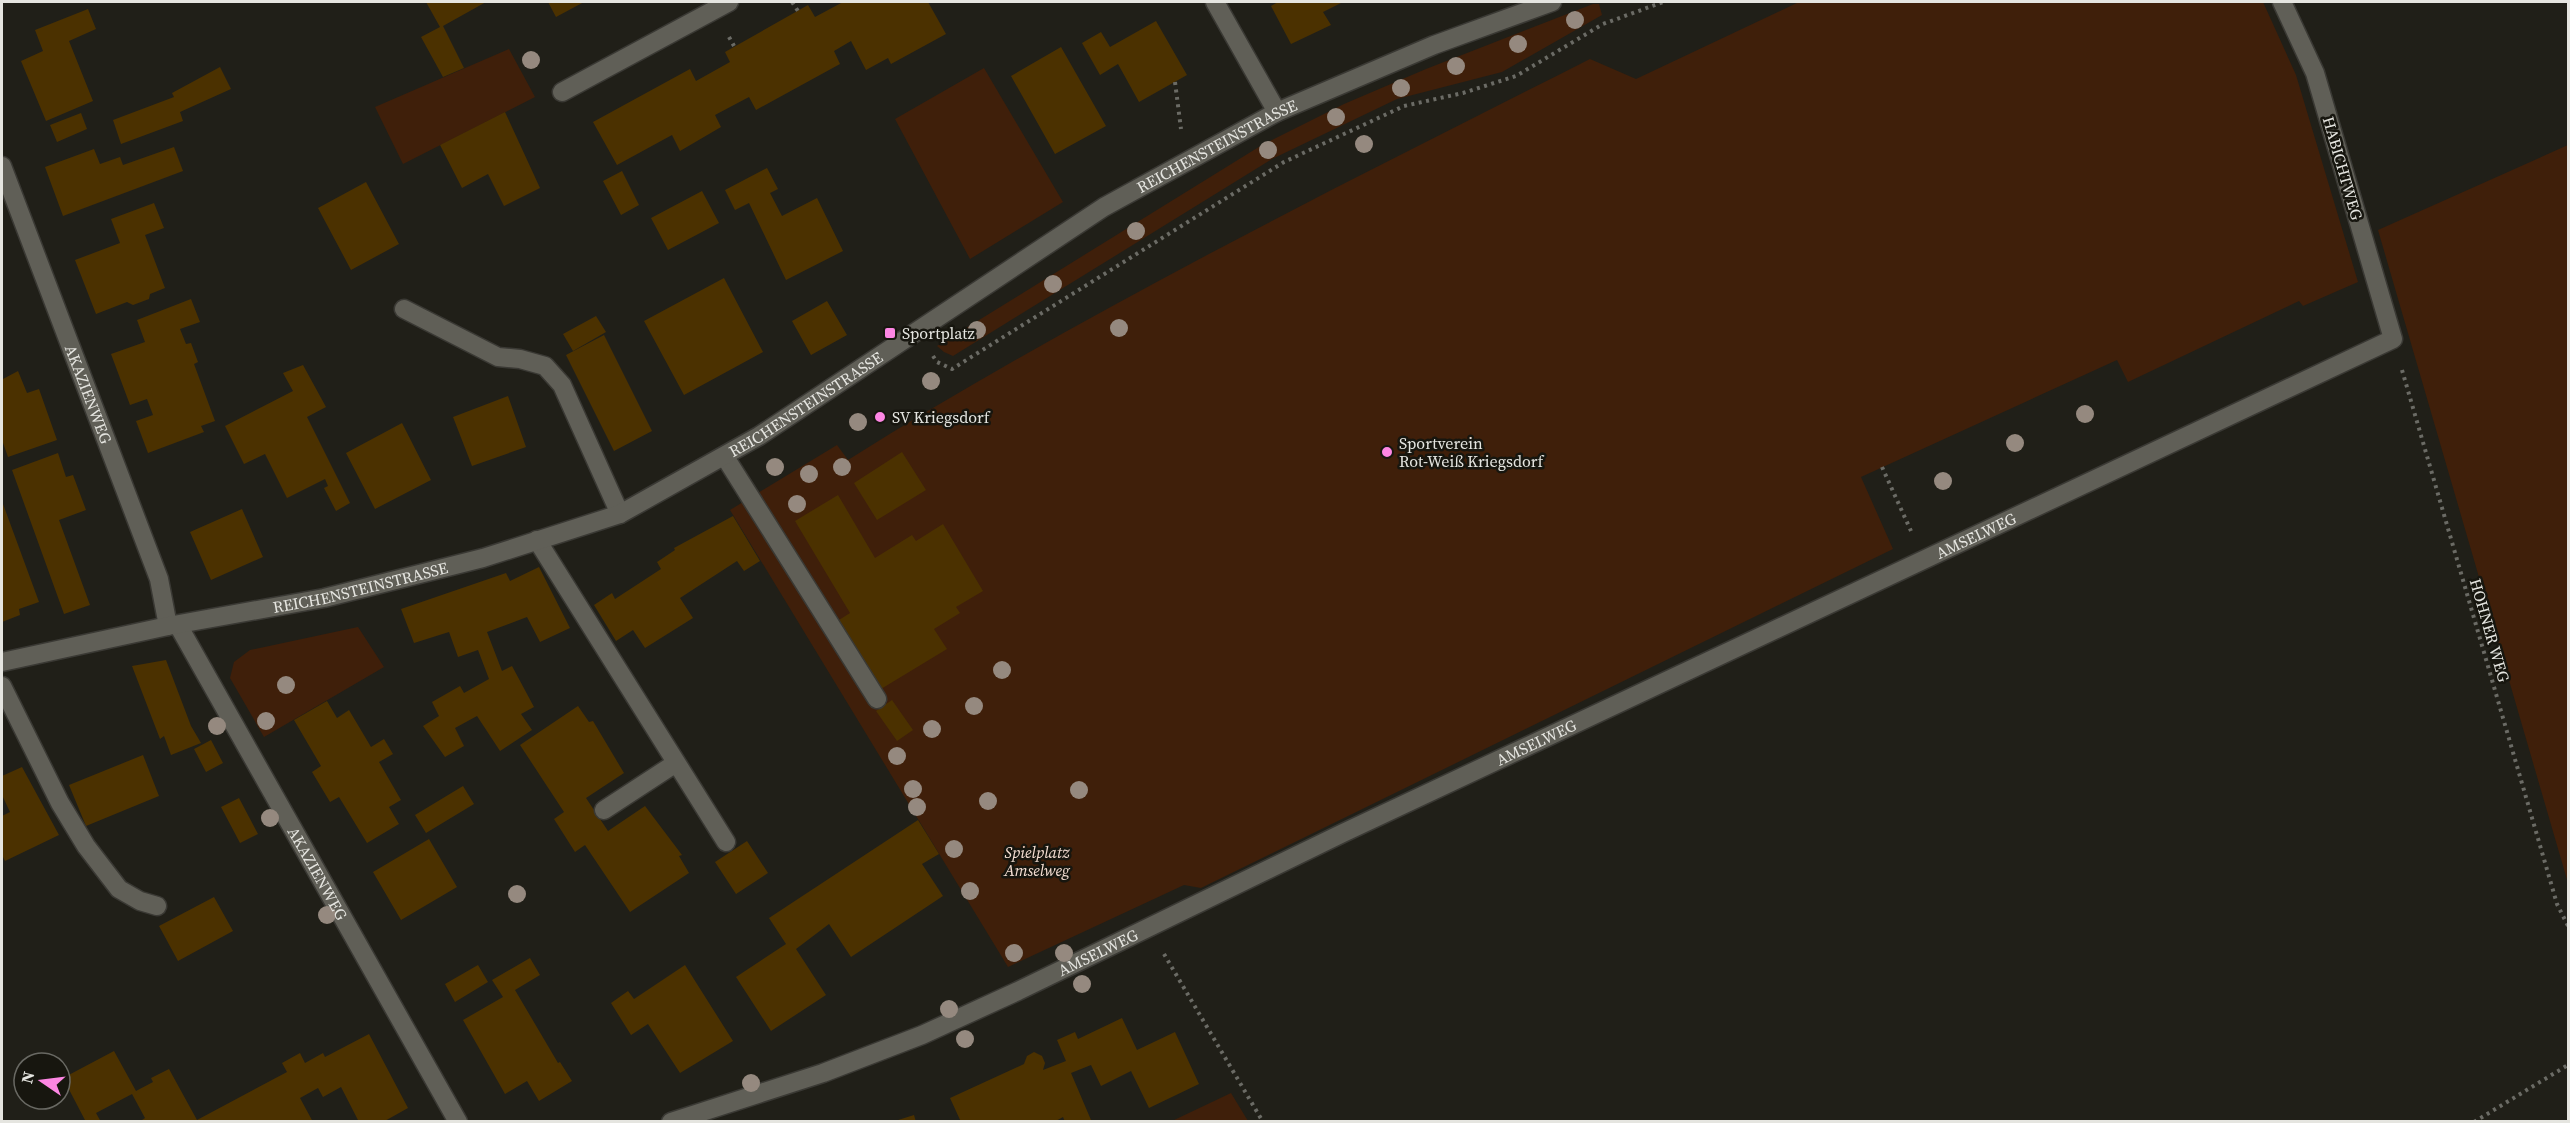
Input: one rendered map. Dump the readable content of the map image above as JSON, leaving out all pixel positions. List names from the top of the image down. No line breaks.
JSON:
{"streets":{"street":["REICHENSTEINSTRASSE","HABICHTWEG","AKAZIENWEG","AMSELWEG"],"path":["HOHNER WEG"]},"crossings":[["REICHENSTEINSTRASSE","AKAZIENWEG"],["HABICHTWEG","AMSELWEG"],["HABICHTWEG","HOHNER WEG"],["AMSELWEG","HOHNER WEG"]],"parks":["Spielplatz Amselweg"],"places":{"transit":["Sportplatz"],"other":["SV Kriegsdorf","Sportverein Rot-Weiß Kriegsdorf"]},"north":"left"}
